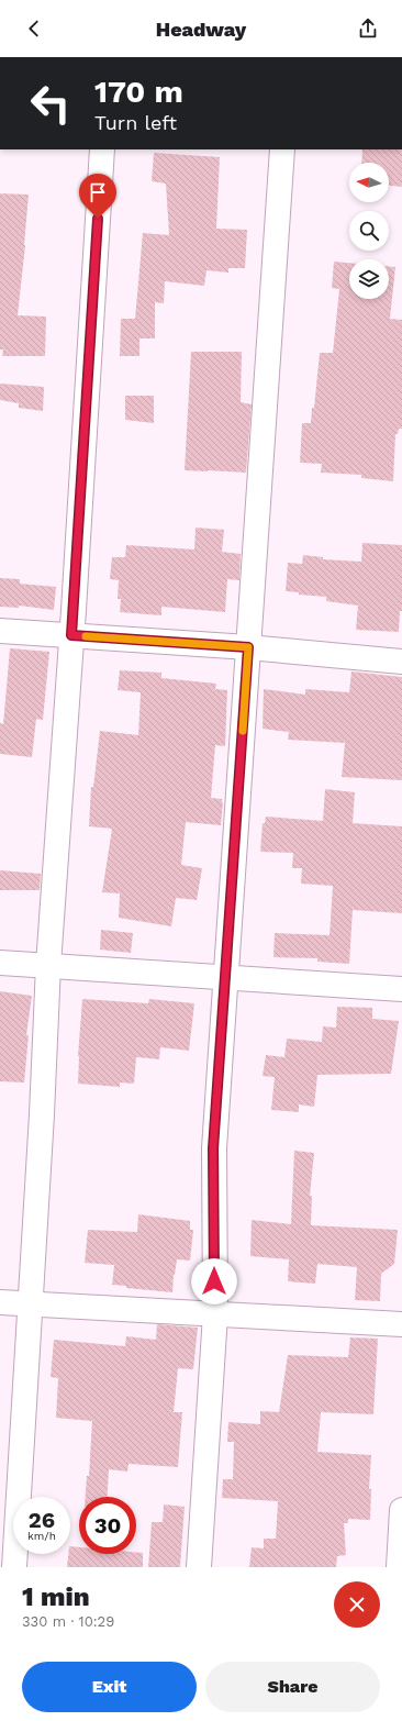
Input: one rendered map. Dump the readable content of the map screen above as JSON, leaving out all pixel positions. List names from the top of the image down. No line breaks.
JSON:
{"north":"left","page":{"header":"Headway","turn":["170 m","Turn left"],"speed":"26 km/h","limit":"30","heading":["1 min","330 m · 10:29"],"buttons":["Exit","Share"]}}
